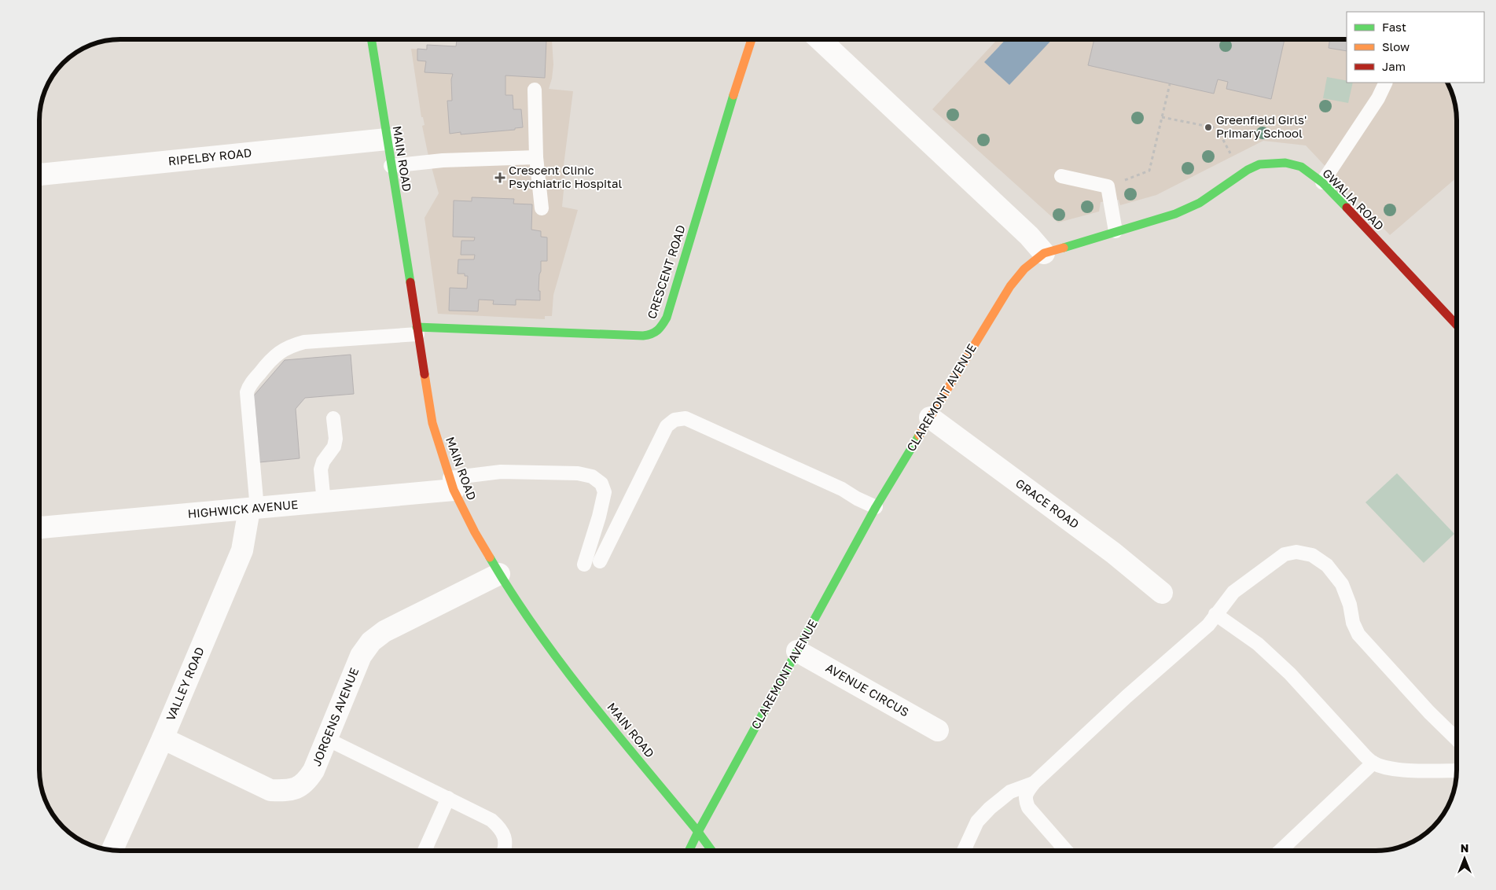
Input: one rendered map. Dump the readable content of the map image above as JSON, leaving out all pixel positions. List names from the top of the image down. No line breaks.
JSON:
{"streets":{"street":["RIPELBY ROAD","MAIN ROAD","GWALIA ROAD","CRESCENT ROAD","CLAREMONT AVENUE","GRACE ROAD","HIGHWICK AVENUE","VALLEY ROAD","AVENUE CIRCUS","JORGENS AVENUE"]},"crossings":[["RIPELBY ROAD","MAIN ROAD"],["MAIN ROAD","CRESCENT ROAD"],["MAIN ROAD","CLAREMONT AVENUE"],["MAIN ROAD","HIGHWICK AVENUE"],["MAIN ROAD","JORGENS AVENUE"],["GWALIA ROAD","CLAREMONT AVENUE"],["CLAREMONT AVENUE","GRACE ROAD"],["CLAREMONT AVENUE","AVENUE CIRCUS"],["HIGHWICK AVENUE","VALLEY ROAD"],["VALLEY ROAD","JORGENS AVENUE"]],"places":{"other":["Greenfield Girls' Primary School"],"health":["Crescent Clinic Psychiatric Hospital"]},"legend":["Fast","Slow","Jam"],"north":"top"}
